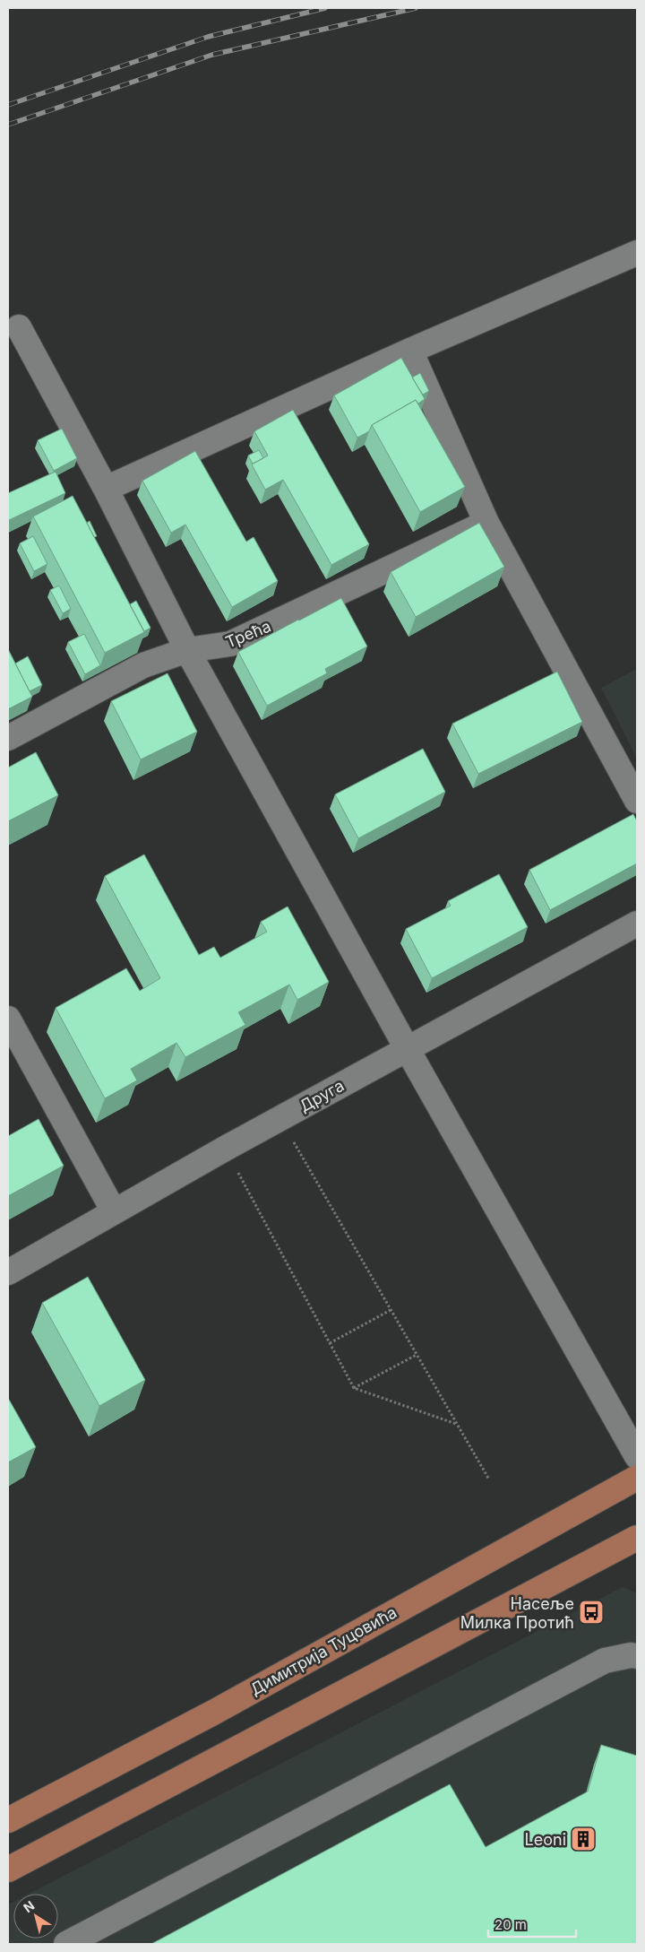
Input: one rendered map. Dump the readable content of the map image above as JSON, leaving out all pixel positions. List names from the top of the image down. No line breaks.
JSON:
{"streets":{"main road":["Димитрија Туцовића"],"street":["Трећа","Друга"]},"places":{"bus stop":["Насеље Милка Протић"],"building":["Leoni"]},"scale_bar":"20 m","north":"top left"}
